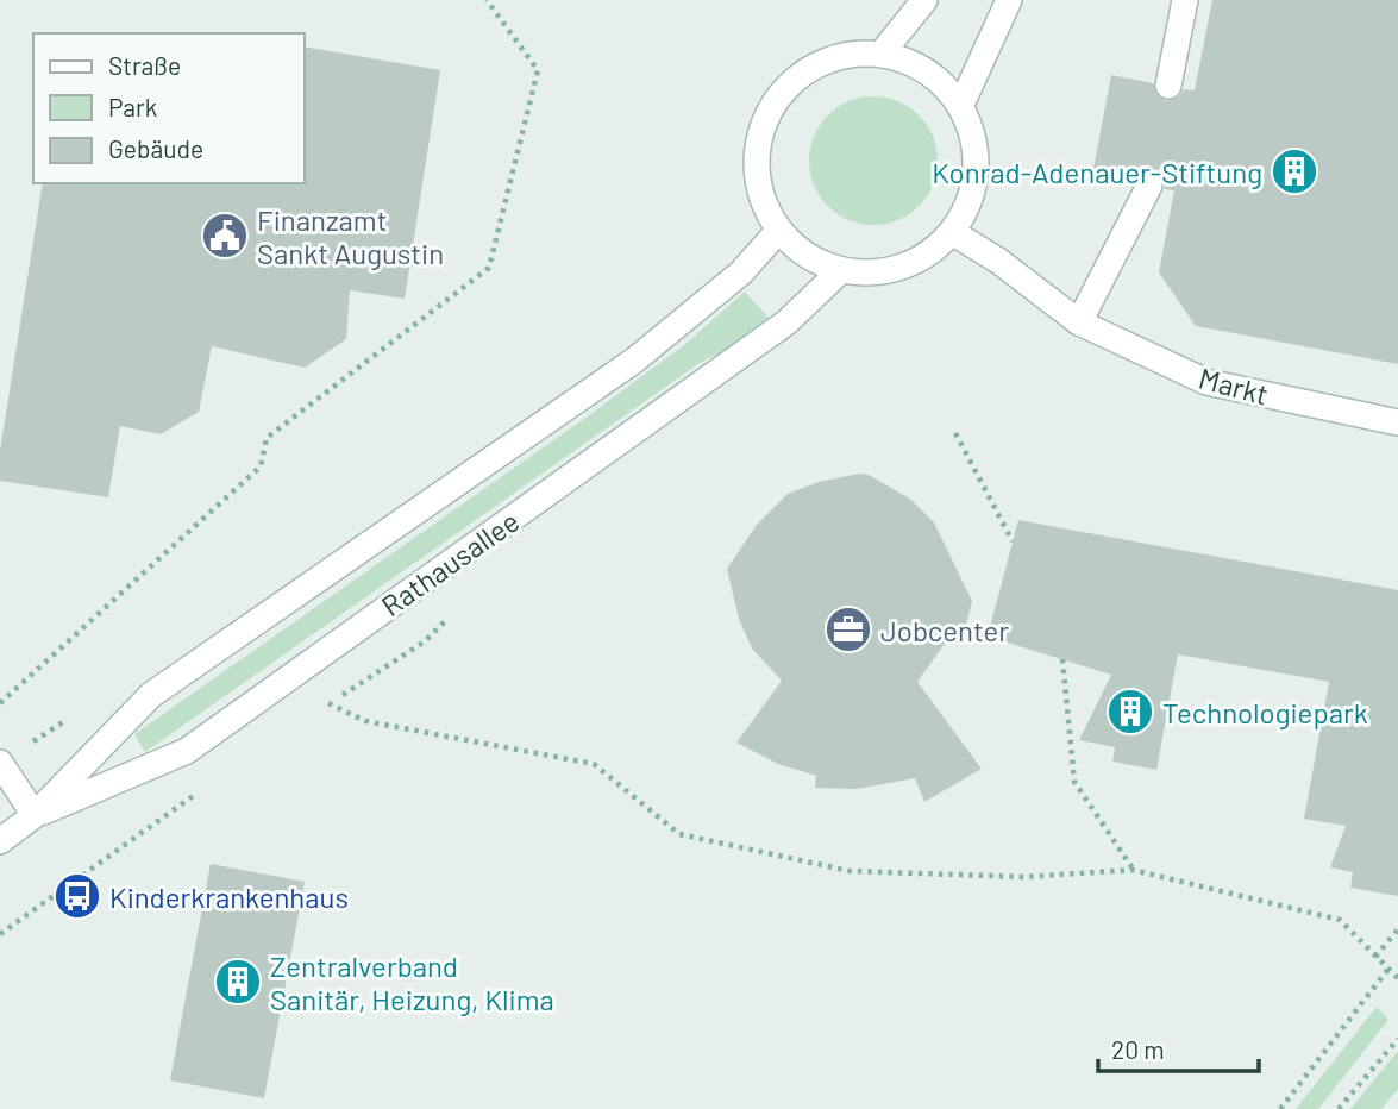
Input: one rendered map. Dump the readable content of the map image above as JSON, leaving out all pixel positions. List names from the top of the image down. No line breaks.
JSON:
{"streets":{"street":["Markt","Rathausallee"]},"crossings":[["Markt","Rathausallee"]],"places":{"building":["Konrad-Adenauer-Stiftung","Technologiepark","Zentralverband Sanitär, Heizung, Klima"],"public building":["Finanzamt Sankt Augustin"],"office":["Jobcenter"],"bus stop":["Kinderkrankenhaus"]},"legend":["Straße","Park","Gebäude"],"scale_bar":"20 m"}
